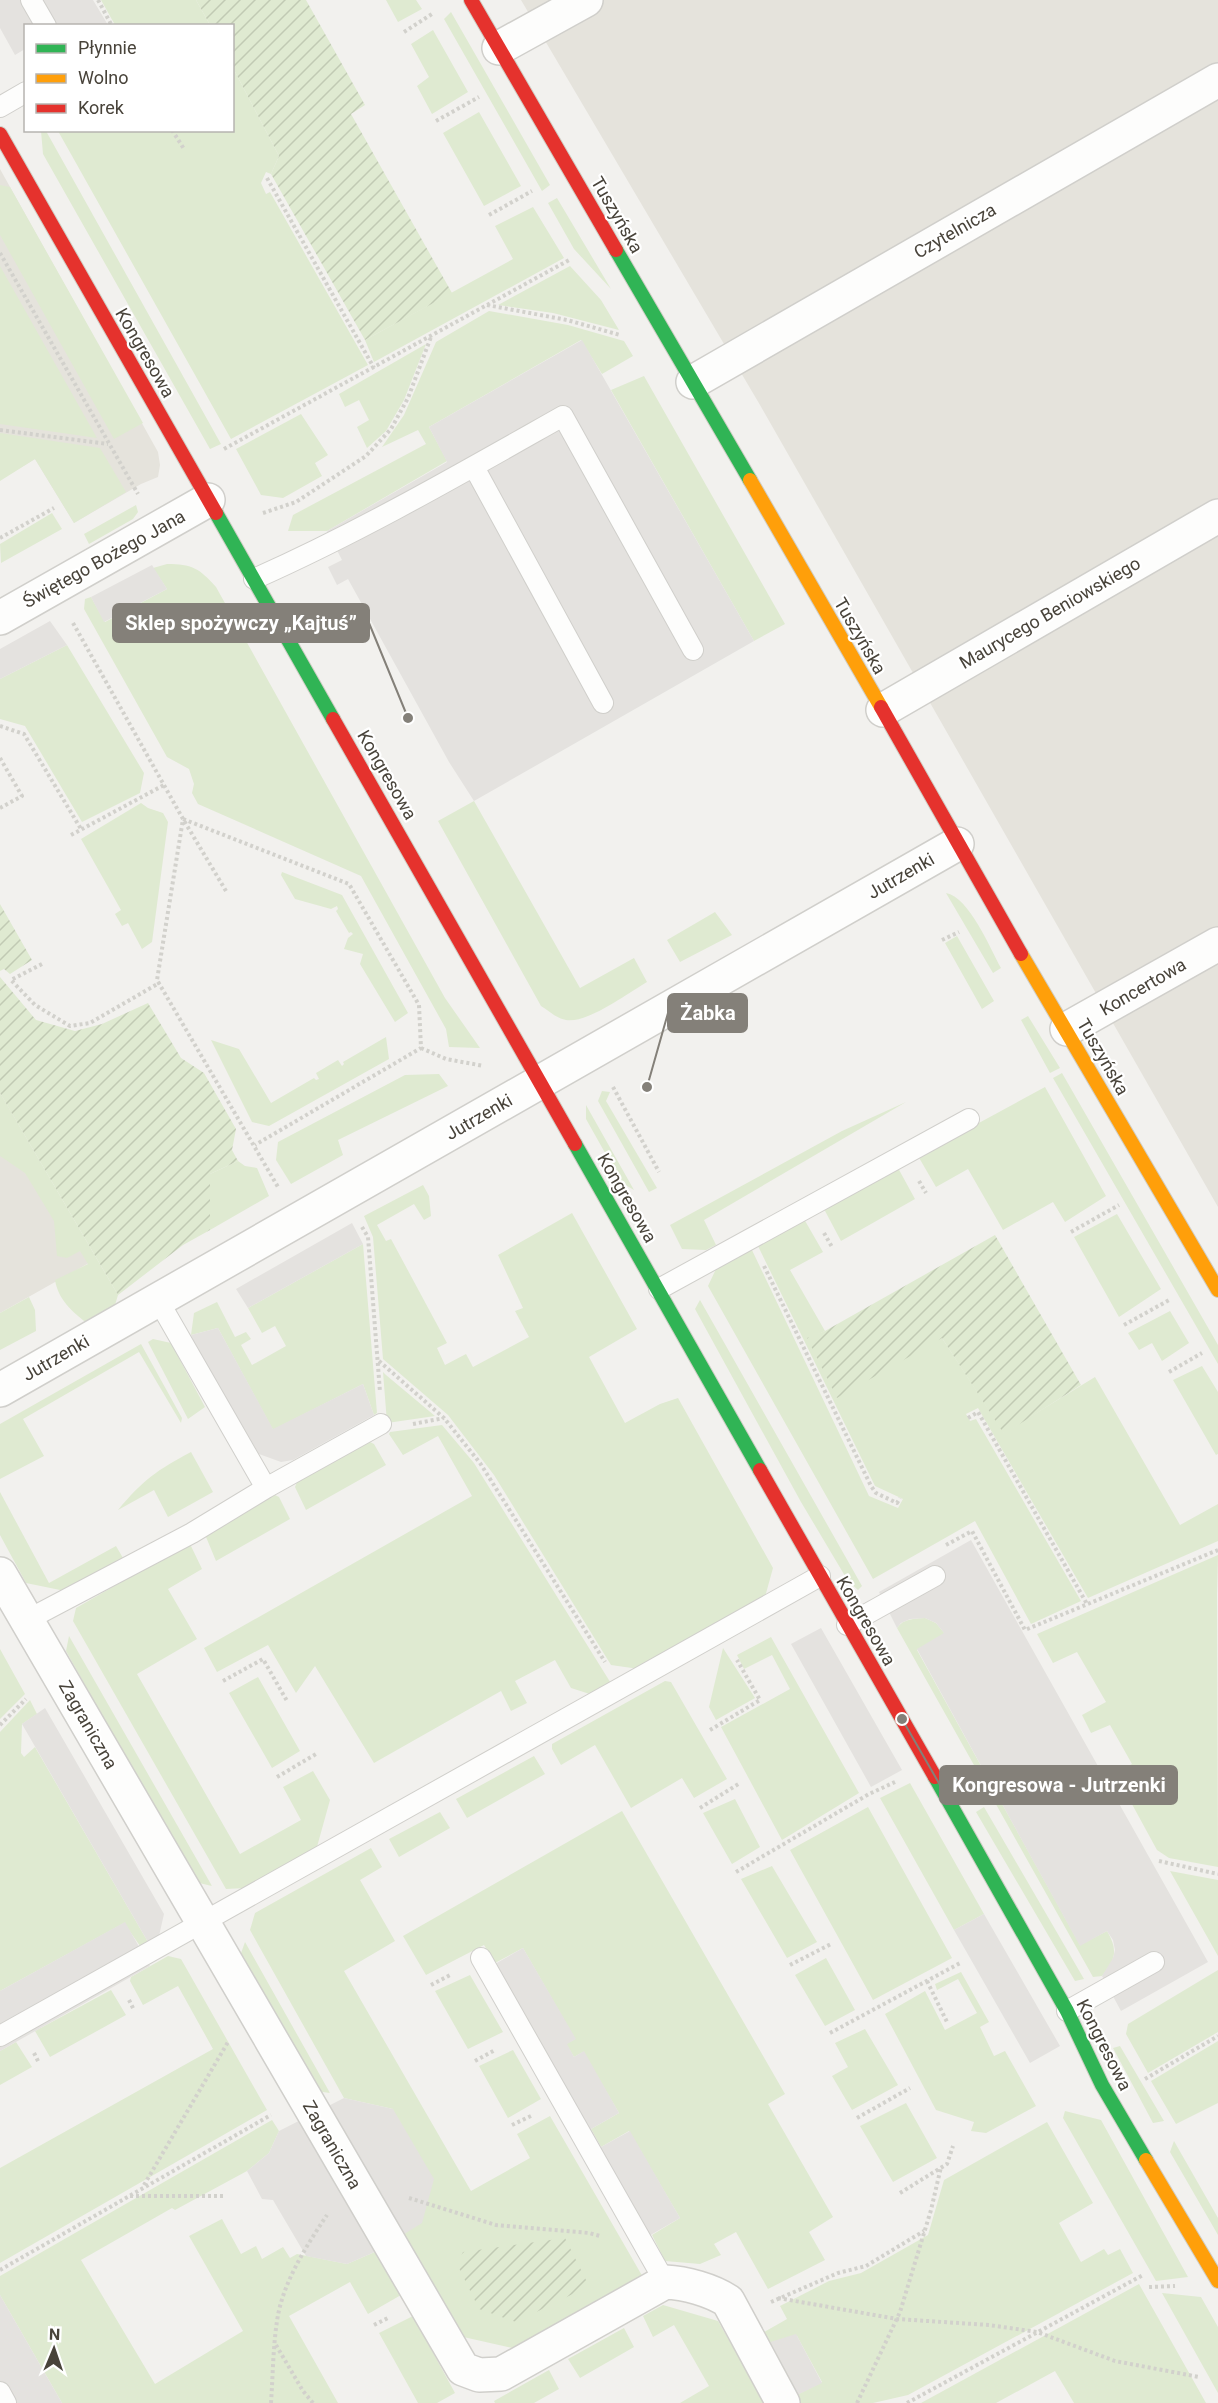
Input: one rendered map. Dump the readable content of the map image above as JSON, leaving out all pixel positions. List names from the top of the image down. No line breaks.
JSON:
{"streets":{"street":["Tuszyńska","Czytelnicza","Kongresowa","Świętego Bożego Jana","Maurycego Beniowskiego","Jutrzenki","Koncertowa","Zagraniczna"]},"crossings":[["Tuszyńska","Czytelnicza"],["Tuszyńska","Maurycego Beniowskiego"],["Tuszyńska","Jutrzenki"],["Tuszyńska","Koncertowa"],["Kongresowa","Świętego Bożego Jana"],["Kongresowa","Jutrzenki"]],"places":["Sklep spożywczy „Kajtuś”","Żabka","Kongresowa - Jutrzenki"],"legend":["Płynnie","Wolno","Korek"],"north":"top"}
